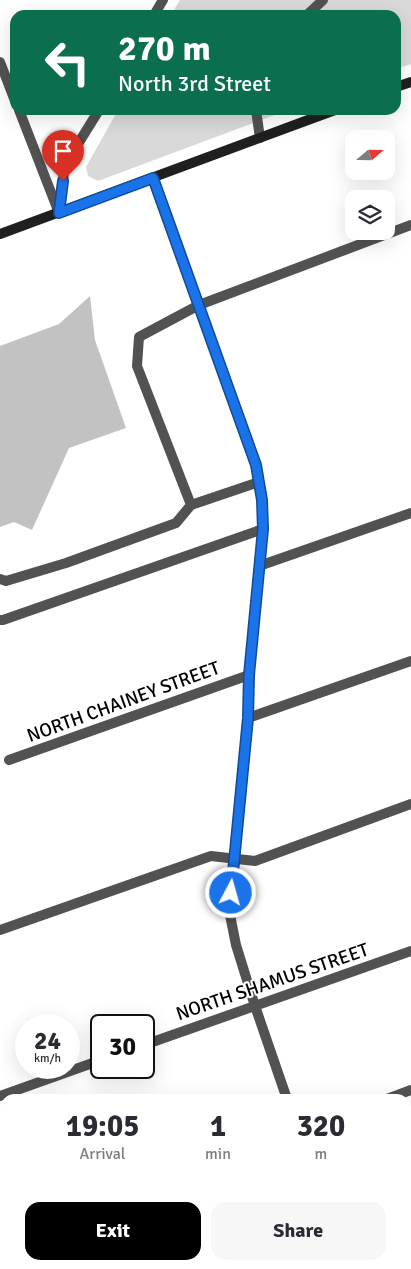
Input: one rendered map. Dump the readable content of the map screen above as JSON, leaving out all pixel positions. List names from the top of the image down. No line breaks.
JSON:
{"streets":{"street":["NORTH CHAINEY STREET","NORTH SHAMUS STREET"]},"north":"right","page":{"turn":["270 m","North 3rd Street"],"speed":"24 km/h","limit":"30","eta":["19:05","Arrival","1","min","320","m"],"buttons":["Exit","Share"]}}
